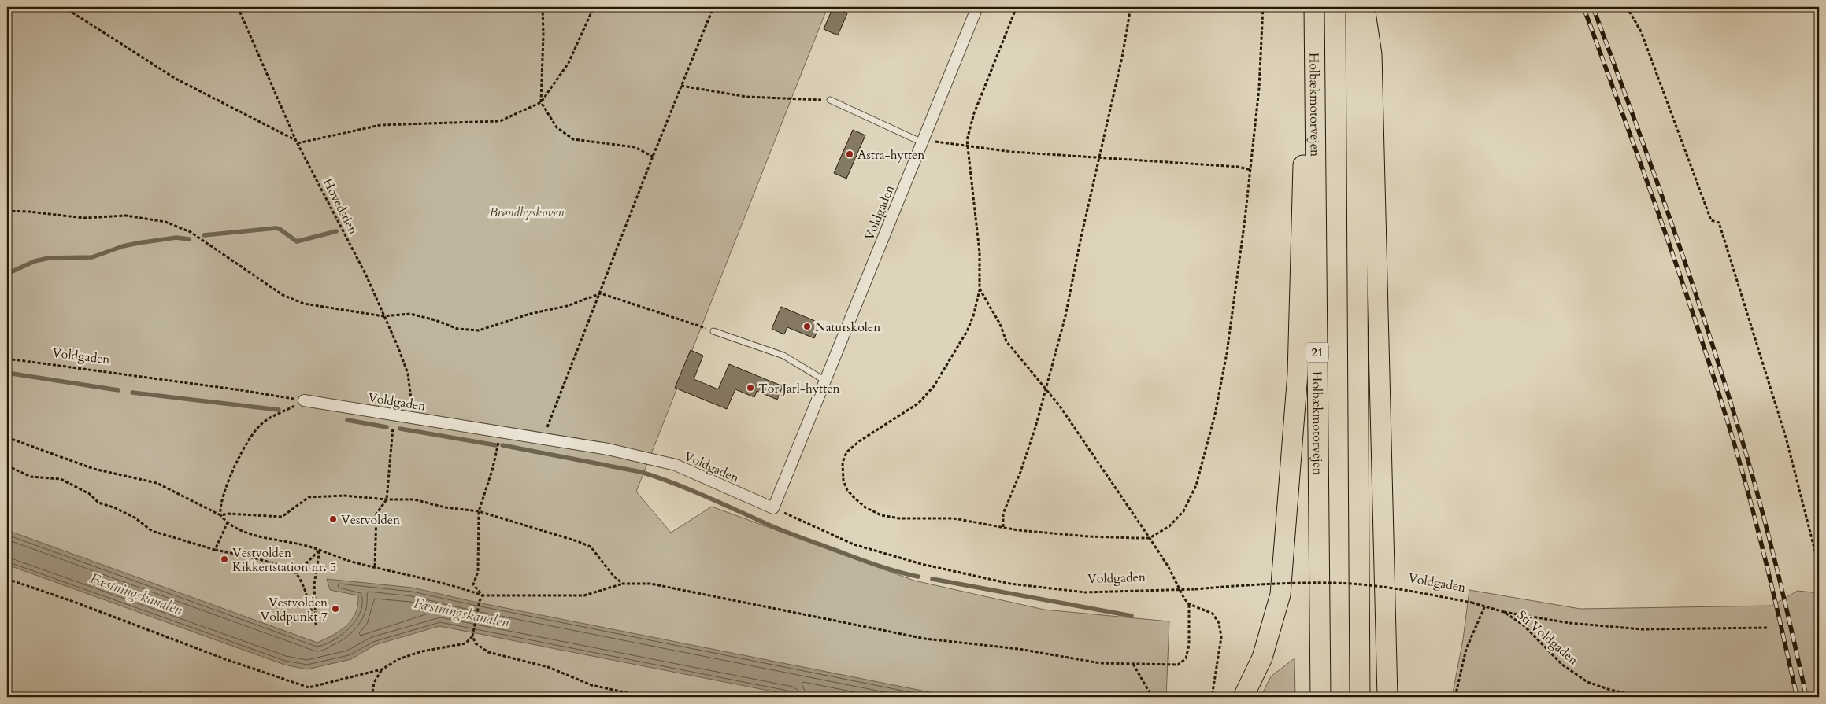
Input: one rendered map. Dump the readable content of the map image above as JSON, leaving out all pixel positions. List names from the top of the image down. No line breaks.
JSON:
{"streets":{"highway":["Holbækmotorvejen","21"],"street":["Voldgaden"],"path":["Hovedstien","Sti Voldgaden"]},"crossings":[["Hovedstien","Voldgaden"],["Voldgaden","Sti Voldgaden"]],"water":["Fæstningskanalen"],"parks":["Brøndbyskoven"],"places":["Astra-hytten","Naturskolen","Tor Jarl-hytten","Vestvolden","Vestvolden Kikkertstation nr. 5","Vestvolden Voldpunkt 7"]}
